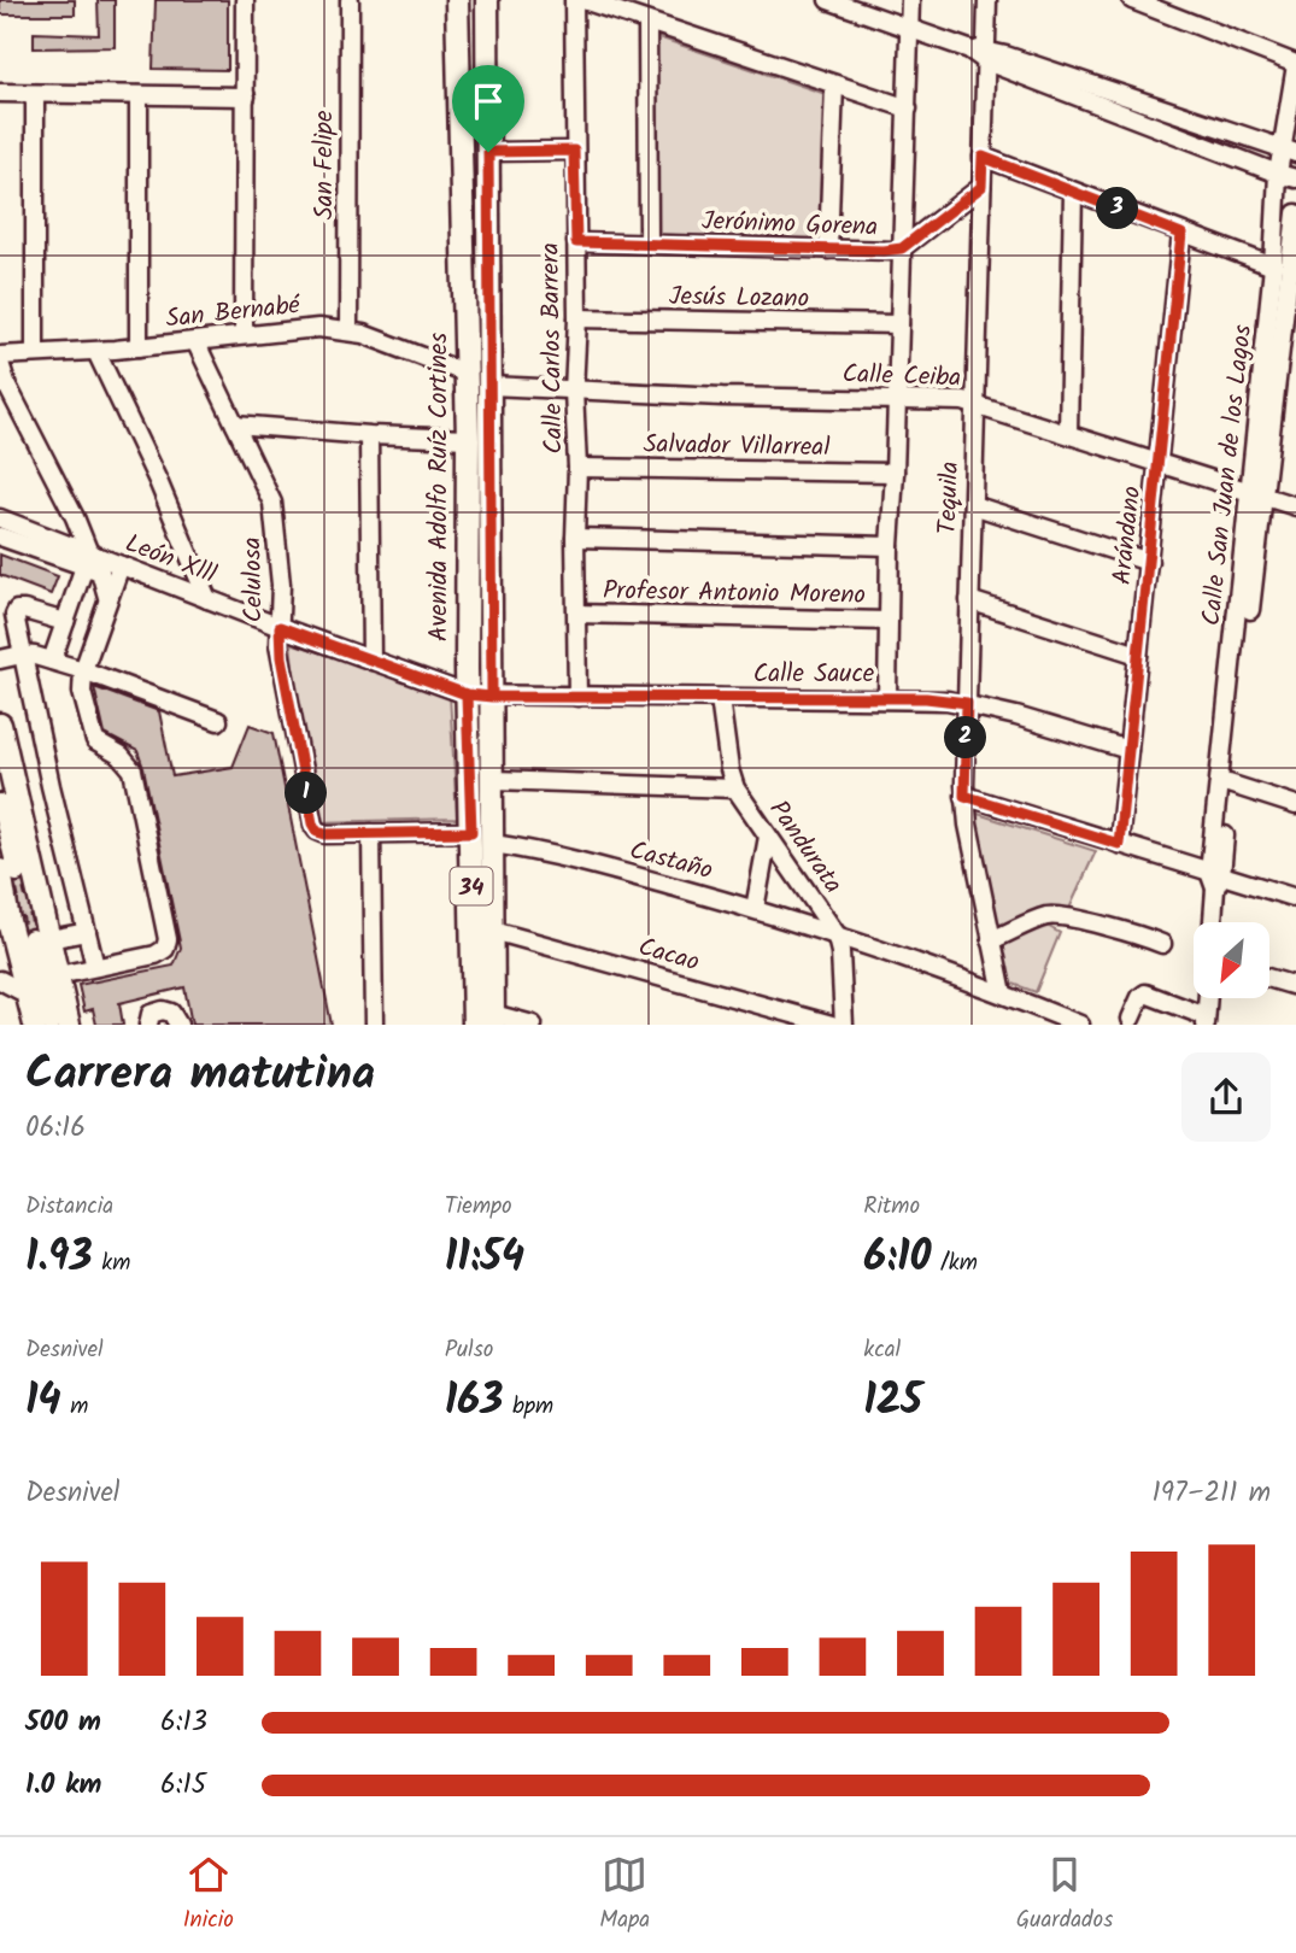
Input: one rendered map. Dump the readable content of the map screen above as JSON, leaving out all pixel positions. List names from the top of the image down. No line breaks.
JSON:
{"streets":{"main road":["Avenida Adolfo Ruíz Cortines","34"],"street":["San Felipe","Jerónimo Gorena","Jesús Lozano","San Bernabé","Calle Carlos Barrera","Calle Ceiba","Salvador Villarreal","Calle San Juan de los Lagos","Tequila","Arándano","León Xlll","Celulosa","Profesor Antonio Moreno","Calle Sauce","Pandurata","Castaño","Cacao"]},"crossings":[["San Felipe","San Bernabé"],["Jerónimo Gorena","Calle Carlos Barrera"],["Jerónimo Gorena","Tequila"],["Jesús Lozano","Calle Carlos Barrera"],["San Bernabé","Avenida Adolfo Ruíz Cortines"],["San Bernabé","Celulosa"],["Calle Carlos Barrera","Calle Ceiba"],["Calle Carlos Barrera","Salvador Villarreal"],["Calle Carlos Barrera","Profesor Antonio Moreno"],["Calle Carlos Barrera","Calle Sauce"],["Calle Ceiba","Calle San Juan de los Lagos"],["Calle Ceiba","Avenida Adolfo Ruíz Cortines"],["Calle Ceiba","Tequila"],["Calle Ceiba","Arándano"],["Avenida Adolfo Ruíz Cortines","León Xlll"],["Avenida Adolfo Ruíz Cortines","Calle Sauce"],["Avenida Adolfo Ruíz Cortines","Castaño"],["Avenida Adolfo Ruíz Cortines","Cacao"],["Tequila","Calle Sauce"],["Tequila","Castaño"],["Arándano","Calle Sauce"],["León Xlll","Celulosa"],["León Xlll","Calle Sauce"],["Calle Sauce","Pandurata"],["Pandurata","Castaño"]],"north":"bottom left","page":{"pins":["3","2","1"],"heading":["Carrera matutina","06:16"],"stats":[["Distancia","1.93 km"],["Tiempo","11:54"],["Ritmo","6:10 /km"],["Desnivel","14 m"],["Pulso","163 bpm"],["kcal","125"]],"chart":["Desnivel","197–211 m"],"list":[{"name":"500 m","note":"6:13"},{"name":"1.0 km","note":"6:15"}],"tabs":["Inicio","Mapa","Guardados"]}}
